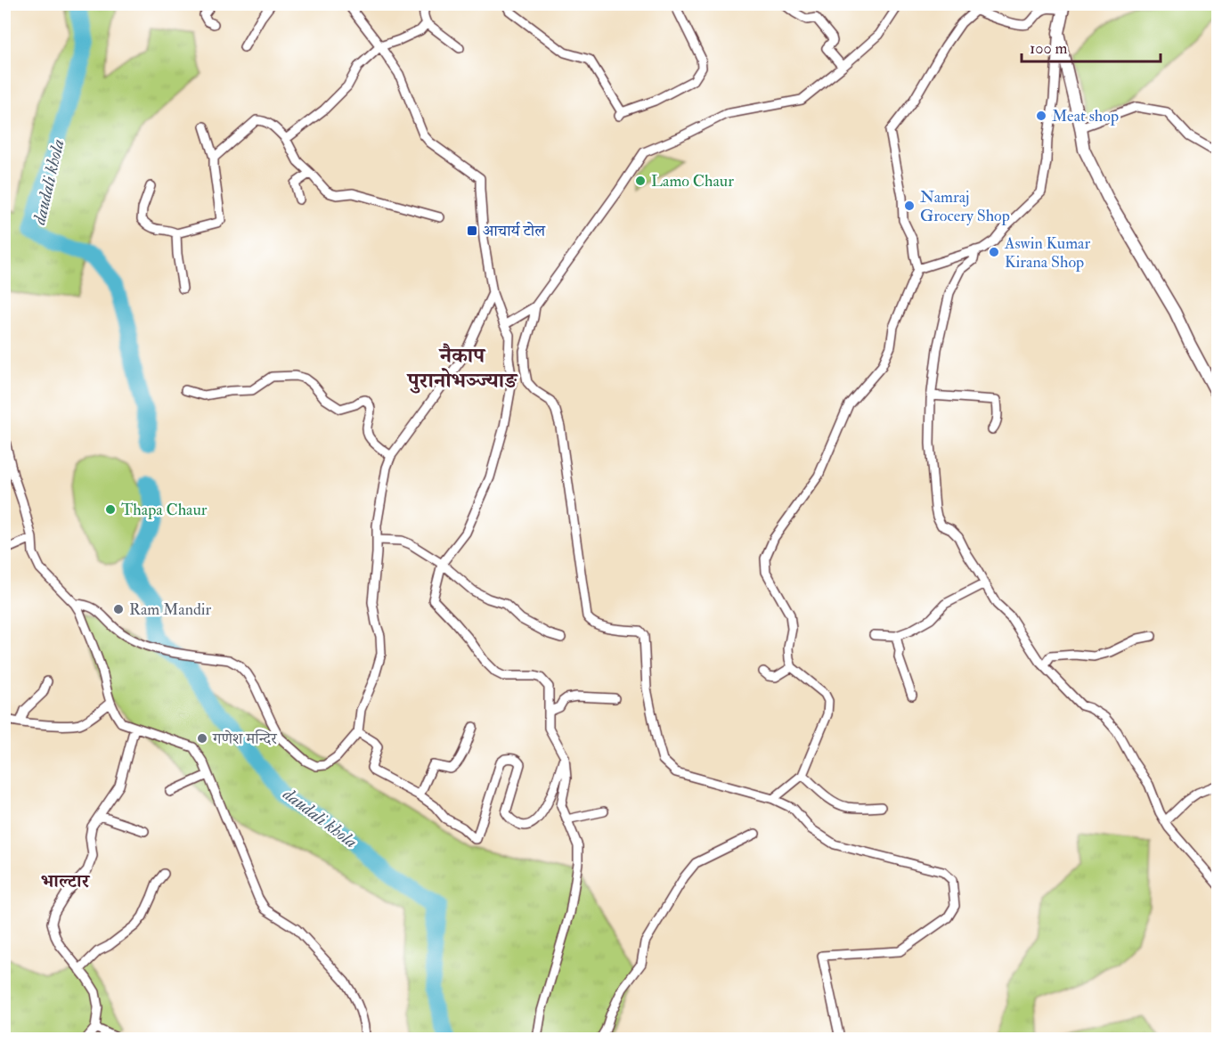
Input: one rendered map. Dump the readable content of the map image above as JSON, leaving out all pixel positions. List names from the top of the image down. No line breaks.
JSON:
{"districts":["नैकाप पुरानोभञ्ज्याङ","भाल्टार"],"water":["daudali khola"],"places":{"other":["Meat shop","Lamo Chaur","Namraj Grocery Shop","Aswin Kumar Kirana Shop","Thapa Chaur","Ram Mandir","गणेश मन्दिर"],"transit":["आचार्य टोल"]},"scale_bar":"100 m"}
